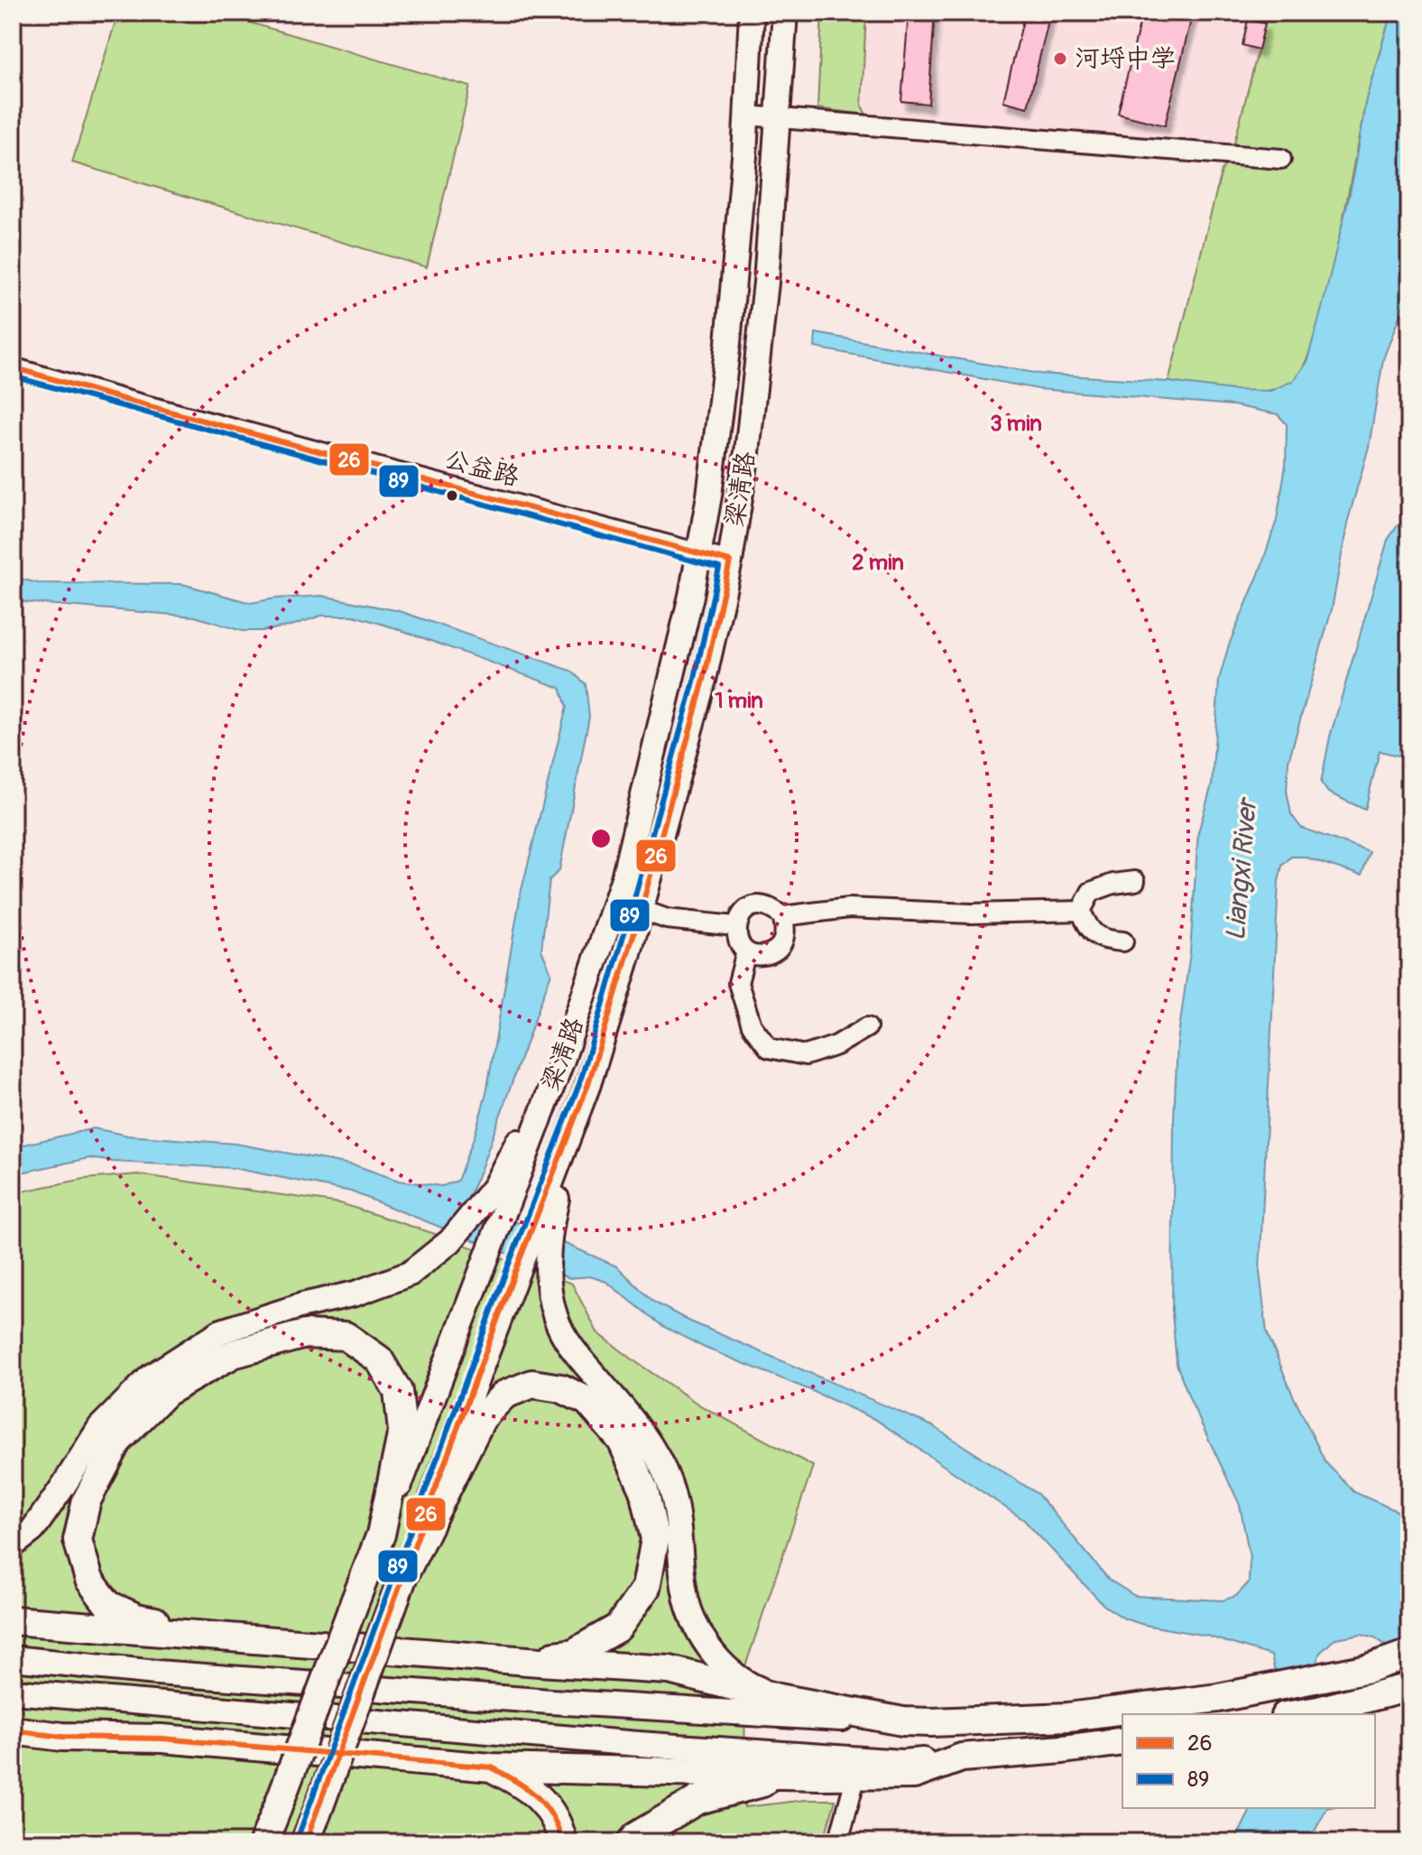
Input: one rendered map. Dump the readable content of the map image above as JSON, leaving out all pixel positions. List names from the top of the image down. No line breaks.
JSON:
{"streets":{"highway":["梁清路"],"street":["公益路"]},"crossings":[["公益路","梁清路"]],"water":["Liangxi River"],"places":["河埒中学"],"lines":["transit line 26","transit line 89"],"legend":["26","89"],"rings":["3 min","2 min","1 min"]}
